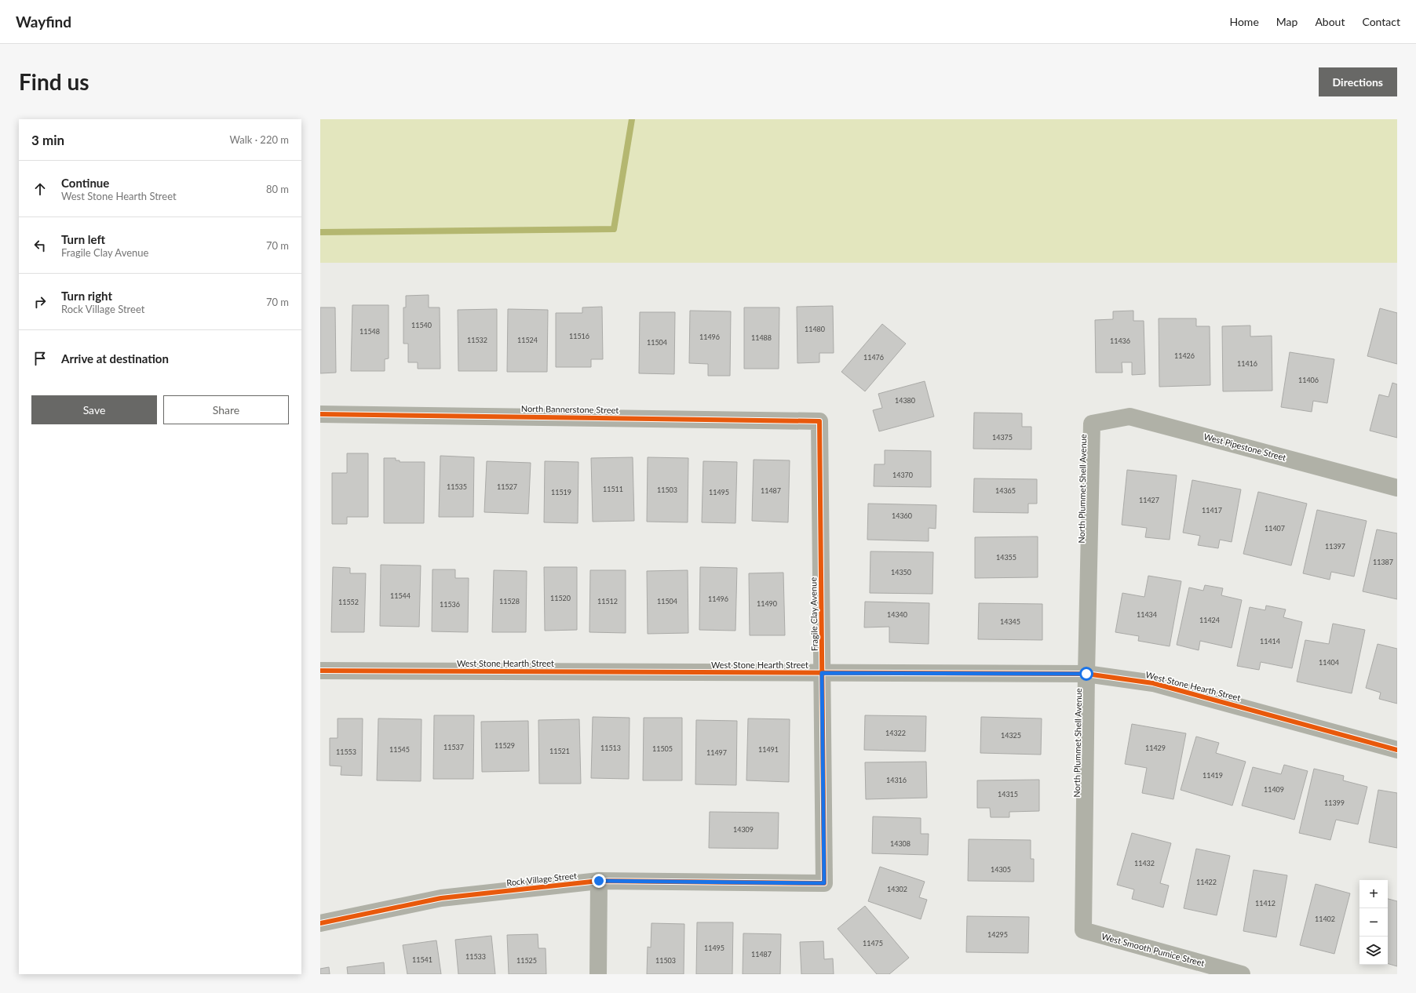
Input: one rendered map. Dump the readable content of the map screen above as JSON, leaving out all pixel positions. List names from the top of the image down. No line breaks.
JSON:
{"streets":{"street":["North Bannerstone Street","West Pipestone Street","North Plummet Shell Avenue","Fragile Clay Avenue","West Stone Hearth Street","Rock Village Street","West Smooth Pumice Street"]},"crossings":[["North Bannerstone Street","Fragile Clay Avenue"],["West Pipestone Street","North Plummet Shell Avenue"],["North Plummet Shell Avenue","West Stone Hearth Street"],["North Plummet Shell Avenue","West Smooth Pumice Street"],["Fragile Clay Avenue","West Stone Hearth Street"],["Fragile Clay Avenue","Rock Village Street"]],"house_numbers":["11540","11480","11548","11516","11496","11488","11532","11524","11436","11504","11426","11476","11416","11406","14380","14375","14370","11535","11527","11511","11503","11487","14365","11519","11495","11427","11417","14360","11407","11397","14355","11387","14350","11544","11520","11496","11528","11512","11504","11552","11490","11536","14340","11434","11424","14345","11414","11404","14322","14325","11529","11537","11513","11429","11505","11545","11491","11521","11553","11497","11419","14316","11409","14315","11399","14309","14308","11432","14305","11422","14302","11412","11402","14295","11475","11495","11487","11533","11541","11525","11503"],"page":{"header":"Wayfind","nav":["Home","Map","About","Contact"],"buttons":["Directions",["Save","Share"]],"title":"Find us","heading":["3 min","Walk · 220 m"],"list":[["Continue","West Stone Hearth Street","80 m"],["Turn left","Fragile Clay Avenue","70 m"],["Turn right","Rock Village Street","70 m"],"Arrive at destination"],"map_buttons":["+","−"]}}
